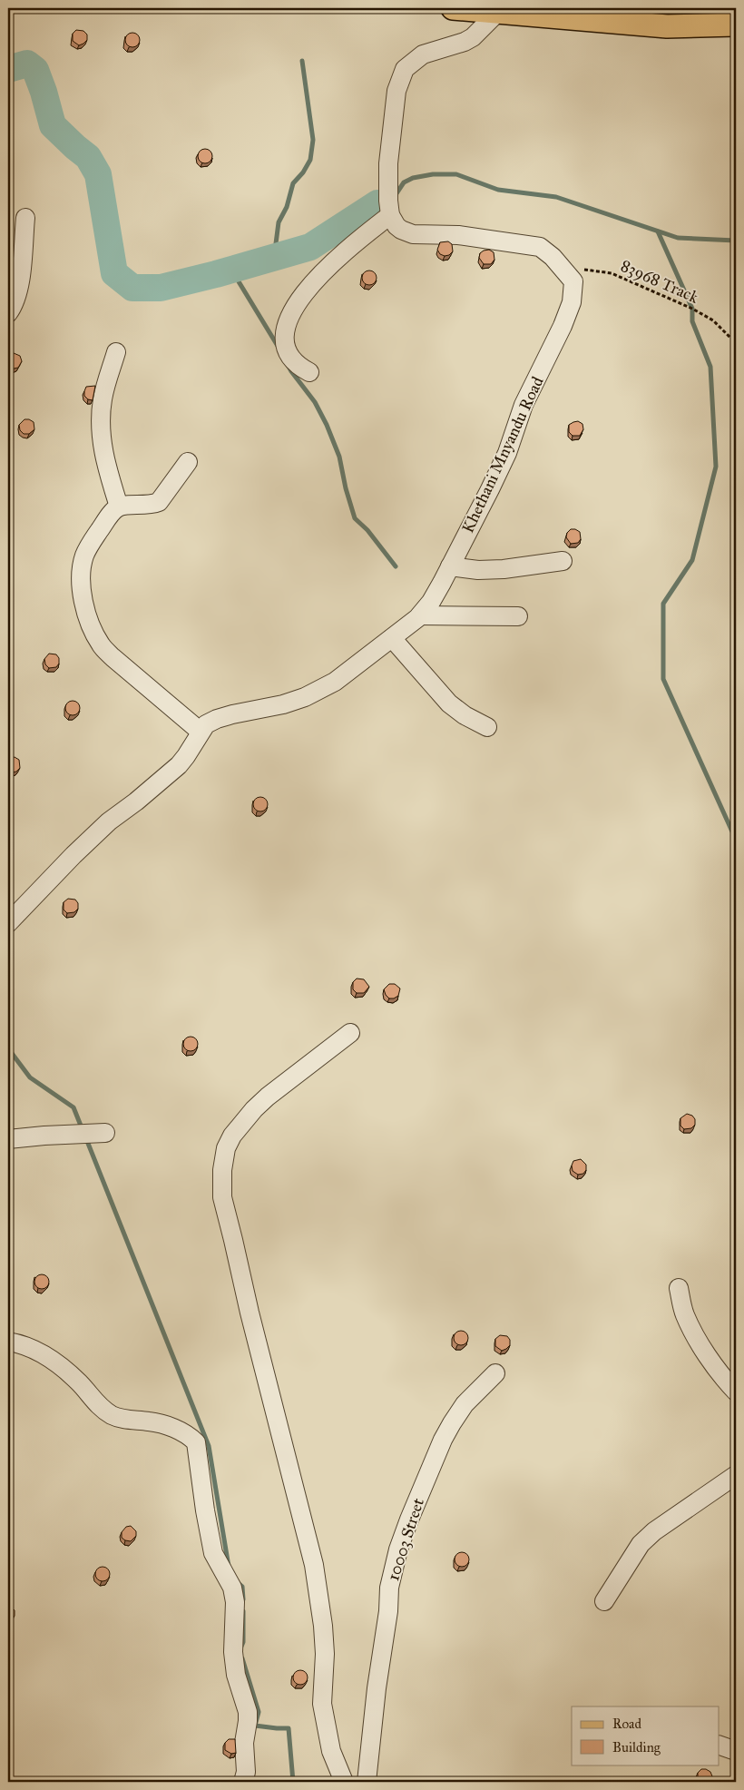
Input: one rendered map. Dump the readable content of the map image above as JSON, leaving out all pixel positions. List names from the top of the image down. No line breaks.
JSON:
{"streets":{"street":["Khethani Mnyandu Road","10003 Street"],"path":["83968 Track"]},"crossings":[["83968 Track","Khethani Mnyandu Road"]],"legend":["Road","Building"]}
